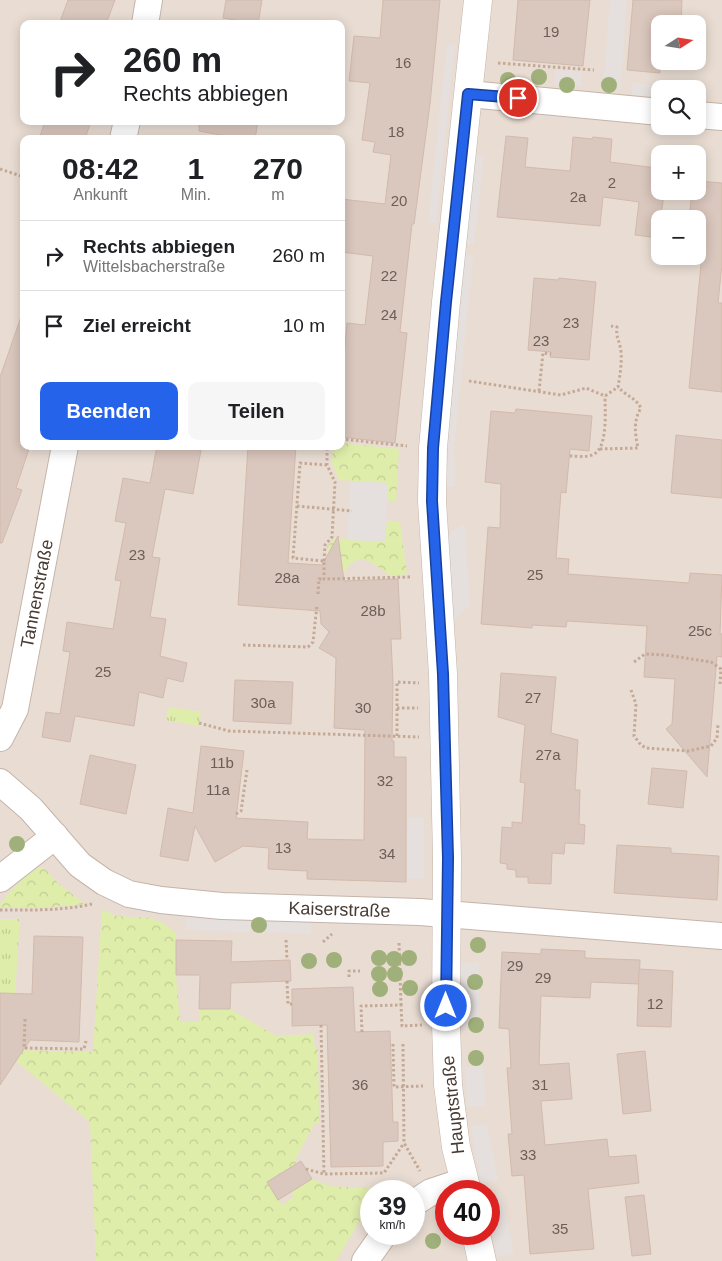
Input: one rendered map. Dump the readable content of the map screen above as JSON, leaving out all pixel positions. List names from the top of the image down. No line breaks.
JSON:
{"streets":{"street":["Tannenstraße","Kaiserstraße","Hauptstraße"]},"crossings":[["Kaiserstraße","Hauptstraße"]],"house_numbers":["19","16","18","2","2a","20","22","24","23","23","23","25","28a","28b","25c","25","27","30a","30","27a","11b","32","11a","13","34","29","29","12","36","31","33","35"],"north":"right","page":{"map_buttons":["+","−"],"turn":["260 m","Rechts abbiegen"],"eta":["08:42","Ankunft","1","Min.","270","m"],"list":[{"name":"Rechts abbiegen","note":"Wittelsbacherstraße","value":"260 m"},{"name":"Ziel erreicht","value":"10 m"}],"buttons":["Beenden","Teilen"],"speed":"39 km/h","limit":"40"}}
